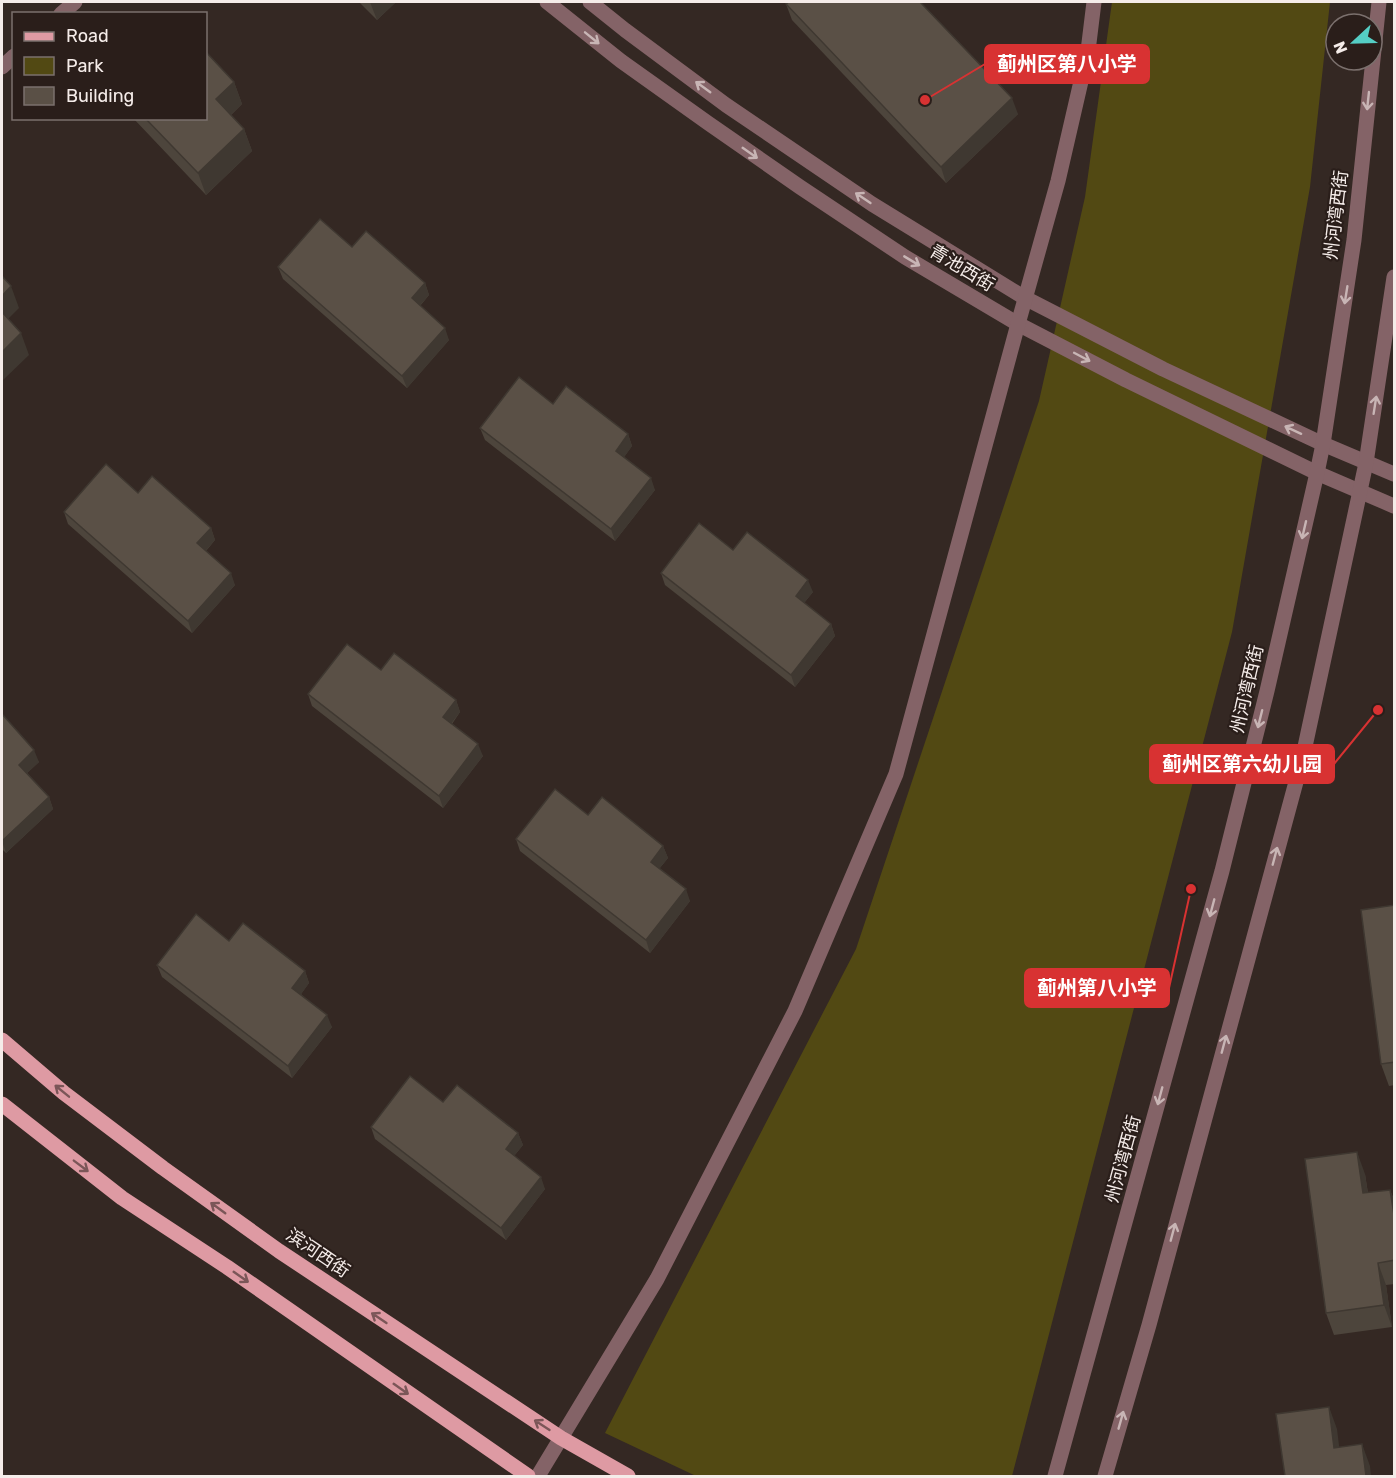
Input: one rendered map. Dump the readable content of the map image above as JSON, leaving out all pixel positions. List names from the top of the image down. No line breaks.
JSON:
{"streets":{"main road":["滨河西街"],"street":["州河湾西街","青池西街"]},"crossings":[["州河湾西街","青池西街"]],"places":["蓟州区第八小学","蓟州区第六幼儿园","蓟州第八小学"],"legend":["Road","Park","Building"],"north":"left"}
